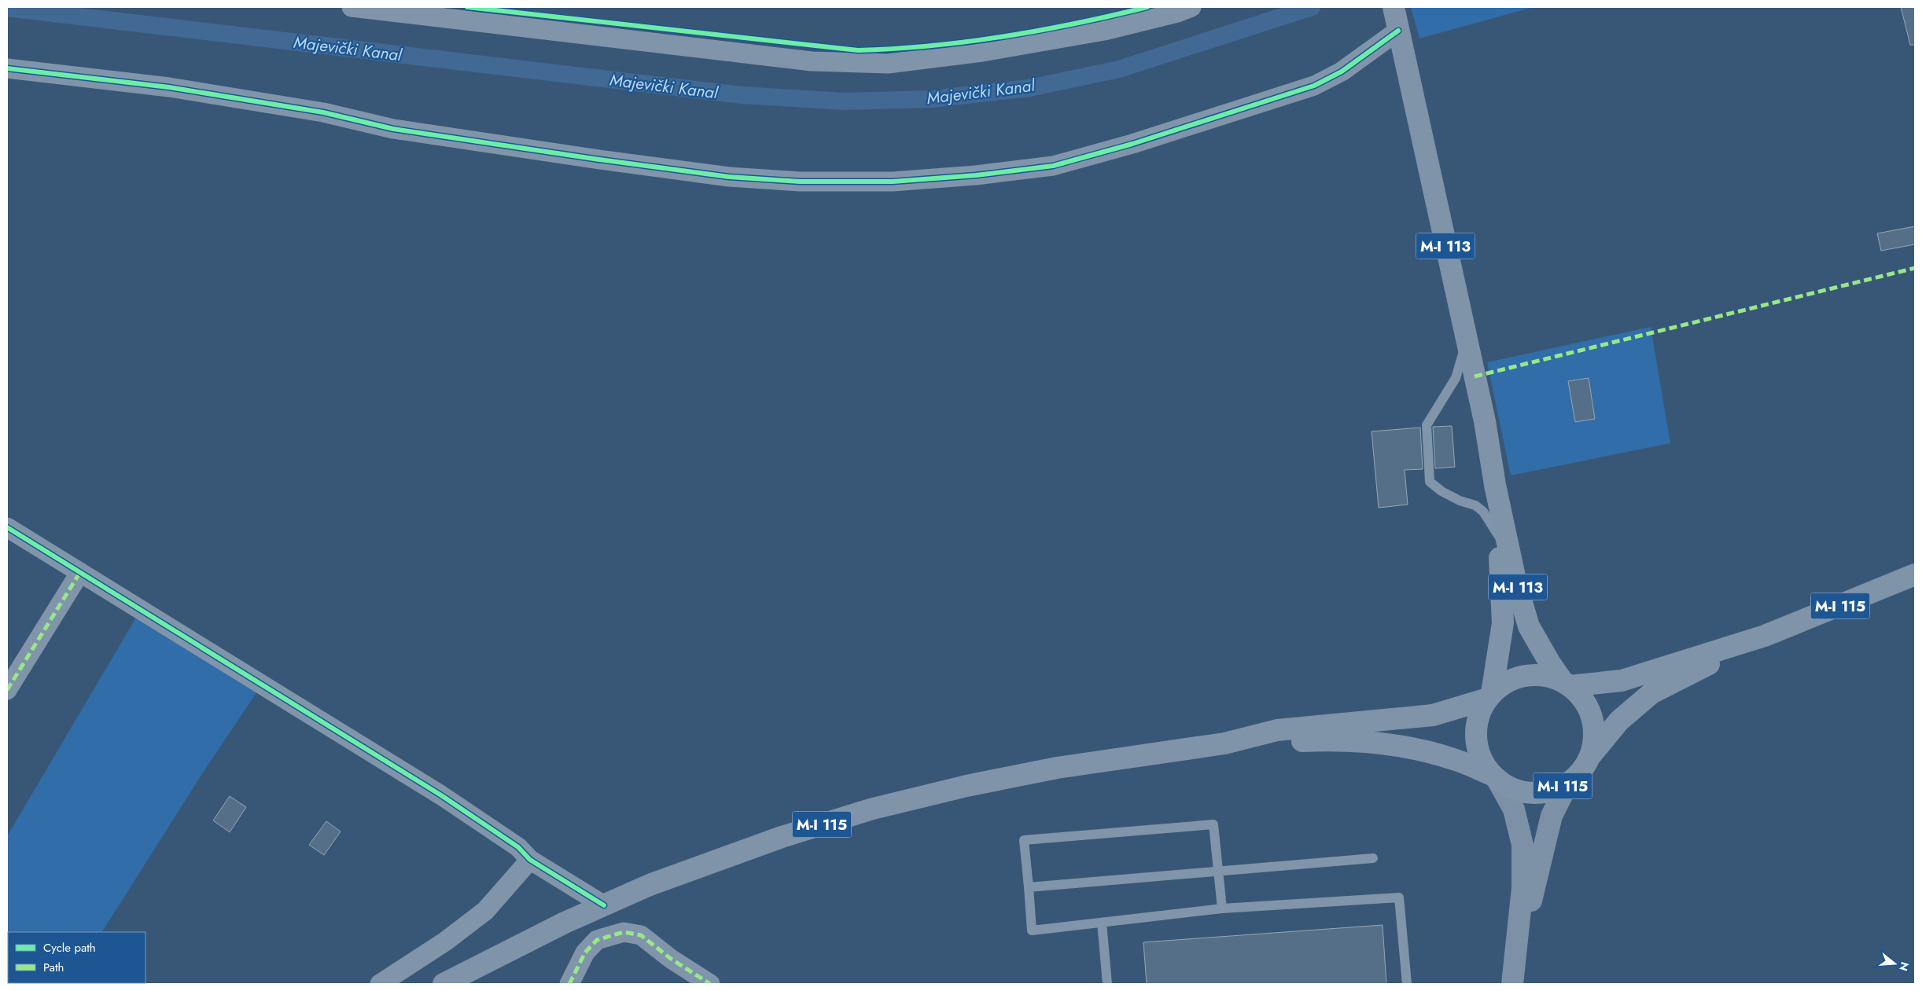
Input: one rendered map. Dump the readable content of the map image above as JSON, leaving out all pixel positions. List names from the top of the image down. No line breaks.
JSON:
{"streets":{"main road":["M-I 113","M-I 115"]},"crossings":[["M-I 113","M-I 115"]],"water":["Majevički Kanal"],"legend":["Cycle path","Path"],"north":"right"}
